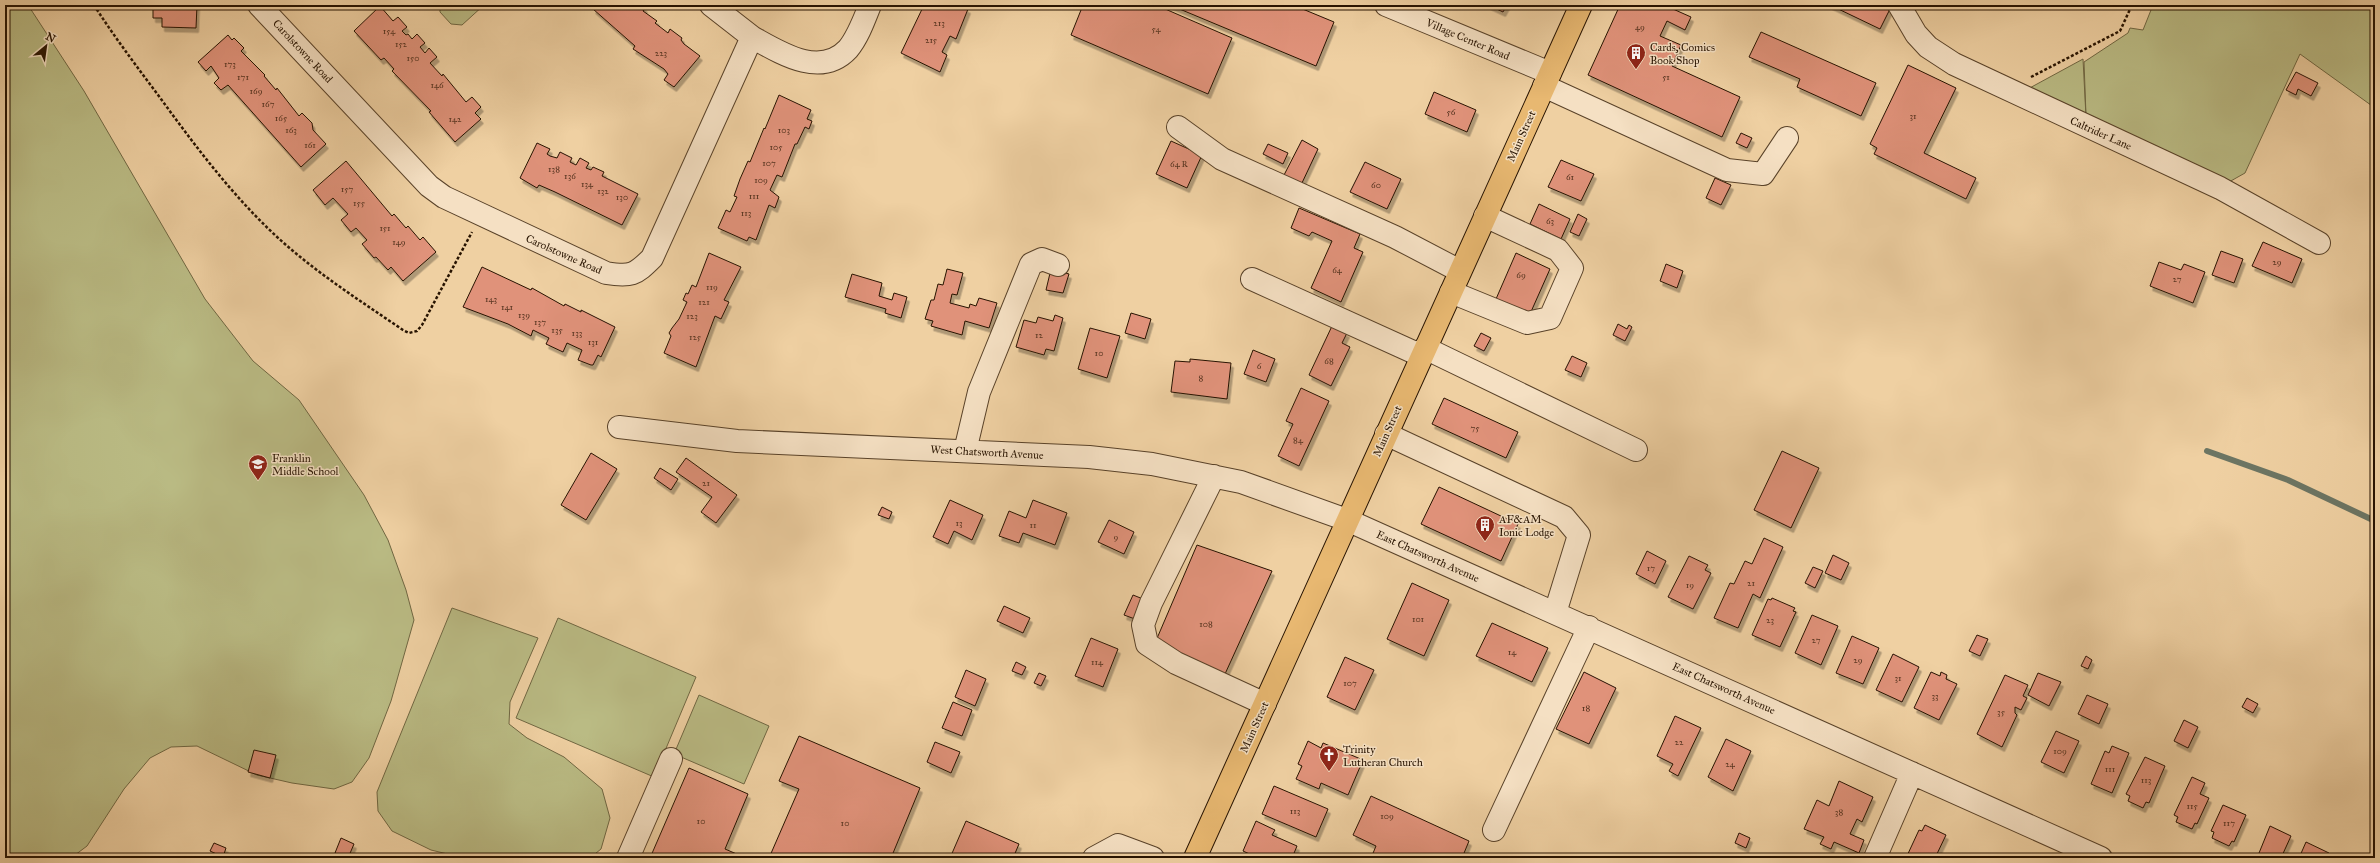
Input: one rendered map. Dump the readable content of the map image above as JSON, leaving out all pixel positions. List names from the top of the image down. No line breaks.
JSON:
{"streets":{"main road":["Main Street"],"street":["Village Center Road","Carolstowne Road","Caltrider Lane","West Chatsworth Avenue","East Chatsworth Avenue"]},"crossings":[["Village Center Road","Main Street"],["Main Street","West Chatsworth Avenue"],["Main Street","East Chatsworth Avenue"],["West Chatsworth Avenue","East Chatsworth Avenue"]],"places":{"building":["Cards, Comics Book Shop","AF&AM Ionic Lodge"],"school or university":["Franklin Middle School"],"church":["Trinity Lutheran Church"]},"house_numbers":["213","49","54","154","215","152","223","150","173","171","51","146","169","167","56","31","165","142","163","103","161","105","107","64 R","138","136","61","109","134","60","157","132","111","130","155","113","63","151","149","29","64","69","27","119","143","121","141","139","123","137","135","133","12","125","131","10","68","6","8","75","84","21","13","11","9","17","21","19","101","23","108","27","14","29","114","31","107","33","18","35","22","109","24","111","113","115","113","38","109","10","10","117"],"north":"top right"}
